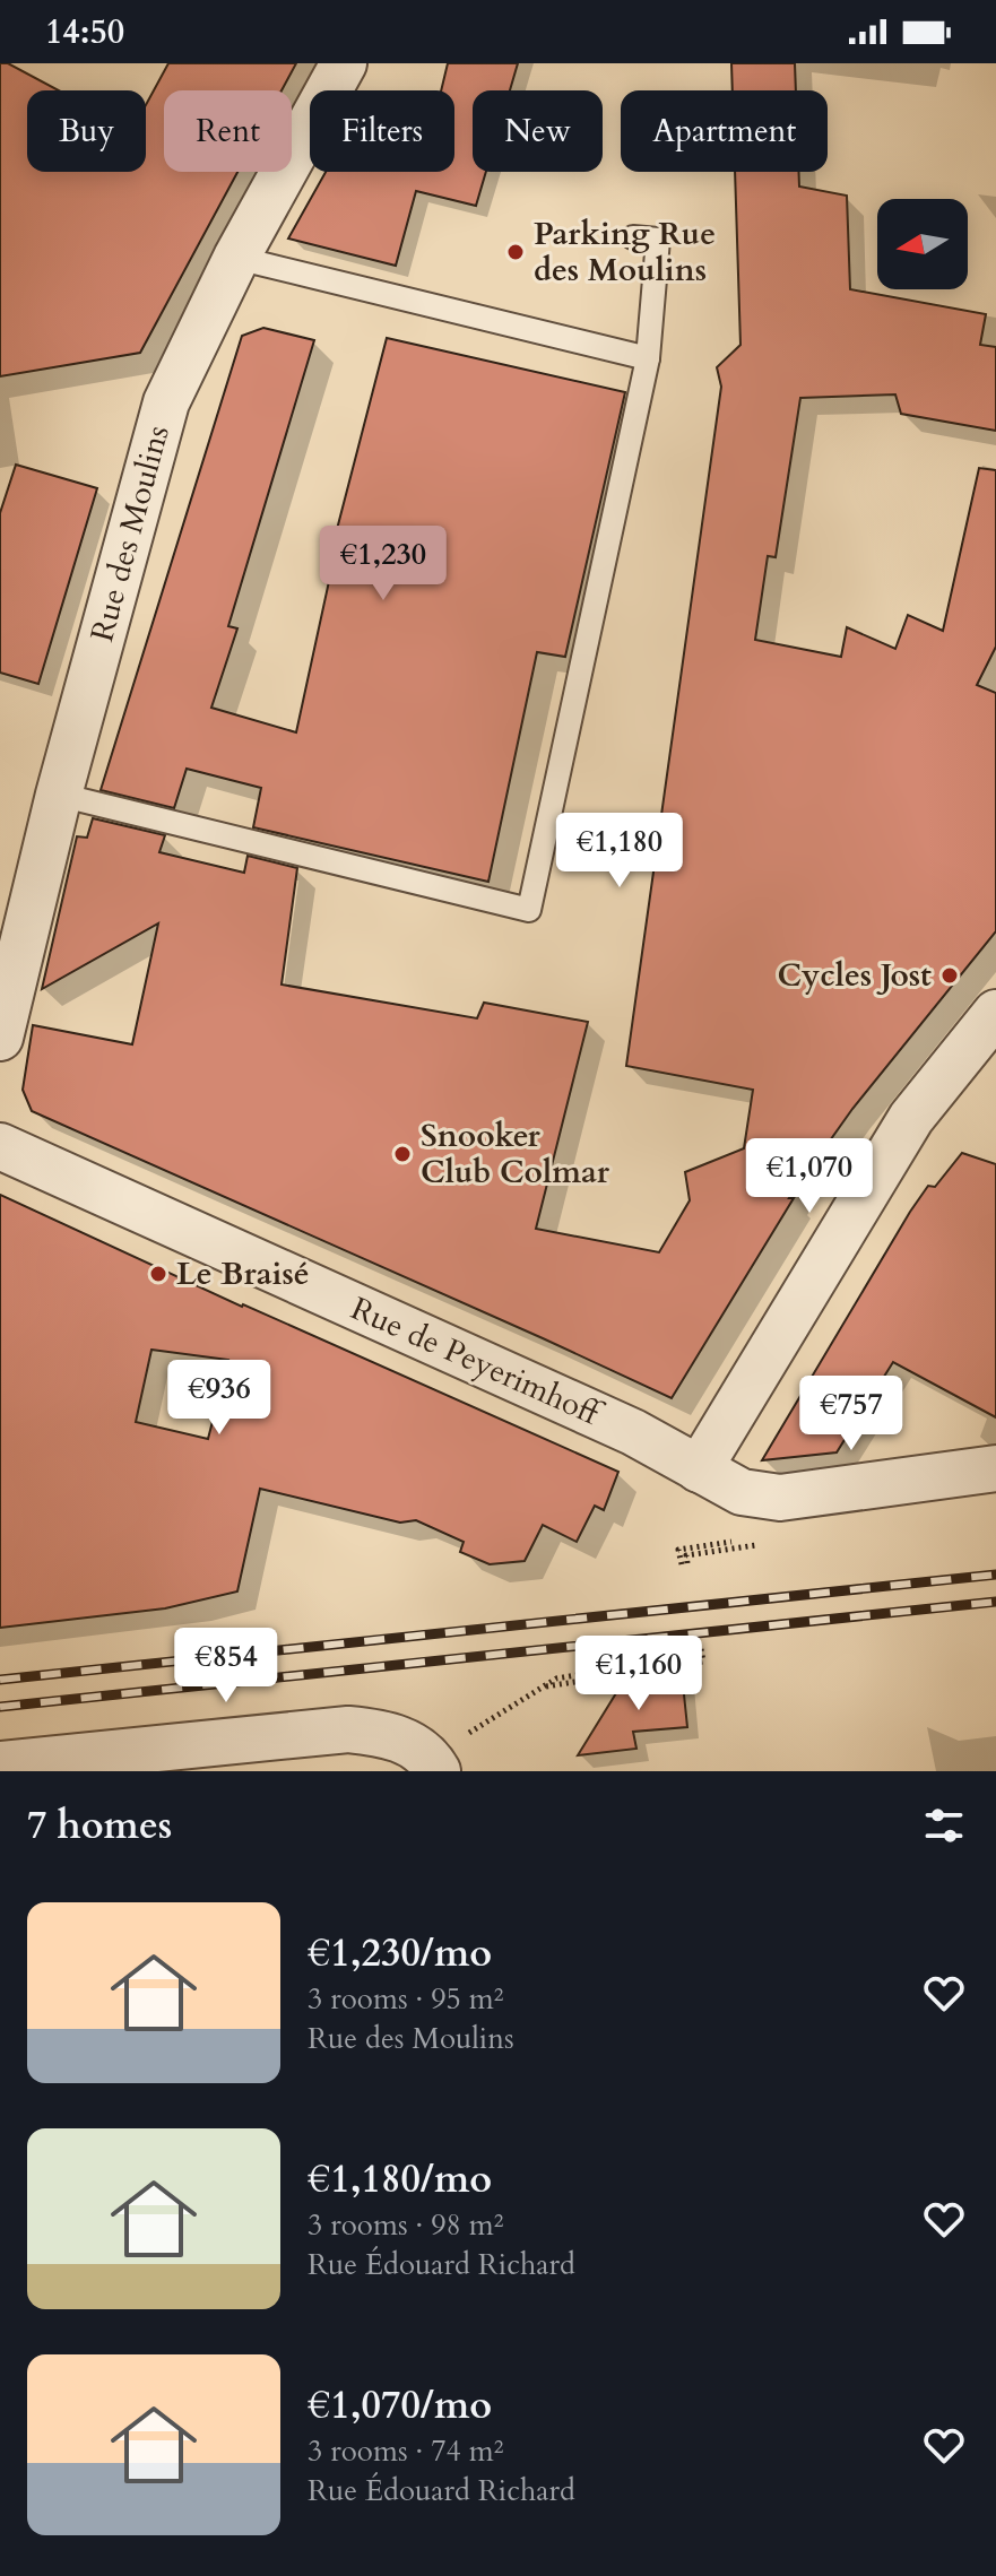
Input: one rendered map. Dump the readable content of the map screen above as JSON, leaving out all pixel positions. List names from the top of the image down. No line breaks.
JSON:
{"streets":{"street":["Rue des Moulins","Rue de Peyerimhoff"]},"places":["Parking Rue des Moulins","Cycles Jost","Snooker Club Colmar","Le Braisé"],"north":"left","page":{"status":"14:50","chip":["Buy","Rent","Filters","New","Apartment"],"price":["€1,230","€1,180","€1,070","€936","€757","€854","€1,160"],"heading":"7 homes","list":[{"name":"€1,230/mo","note":"3 rooms · 95 m² · Rue des Moulins"},{"name":"€1,180/mo","note":"3 rooms · 98 m² · Rue Édouard Richard"},{"name":"€1,070/mo","note":"3 rooms · 74 m² · Rue Édouard Richard"}]}}
